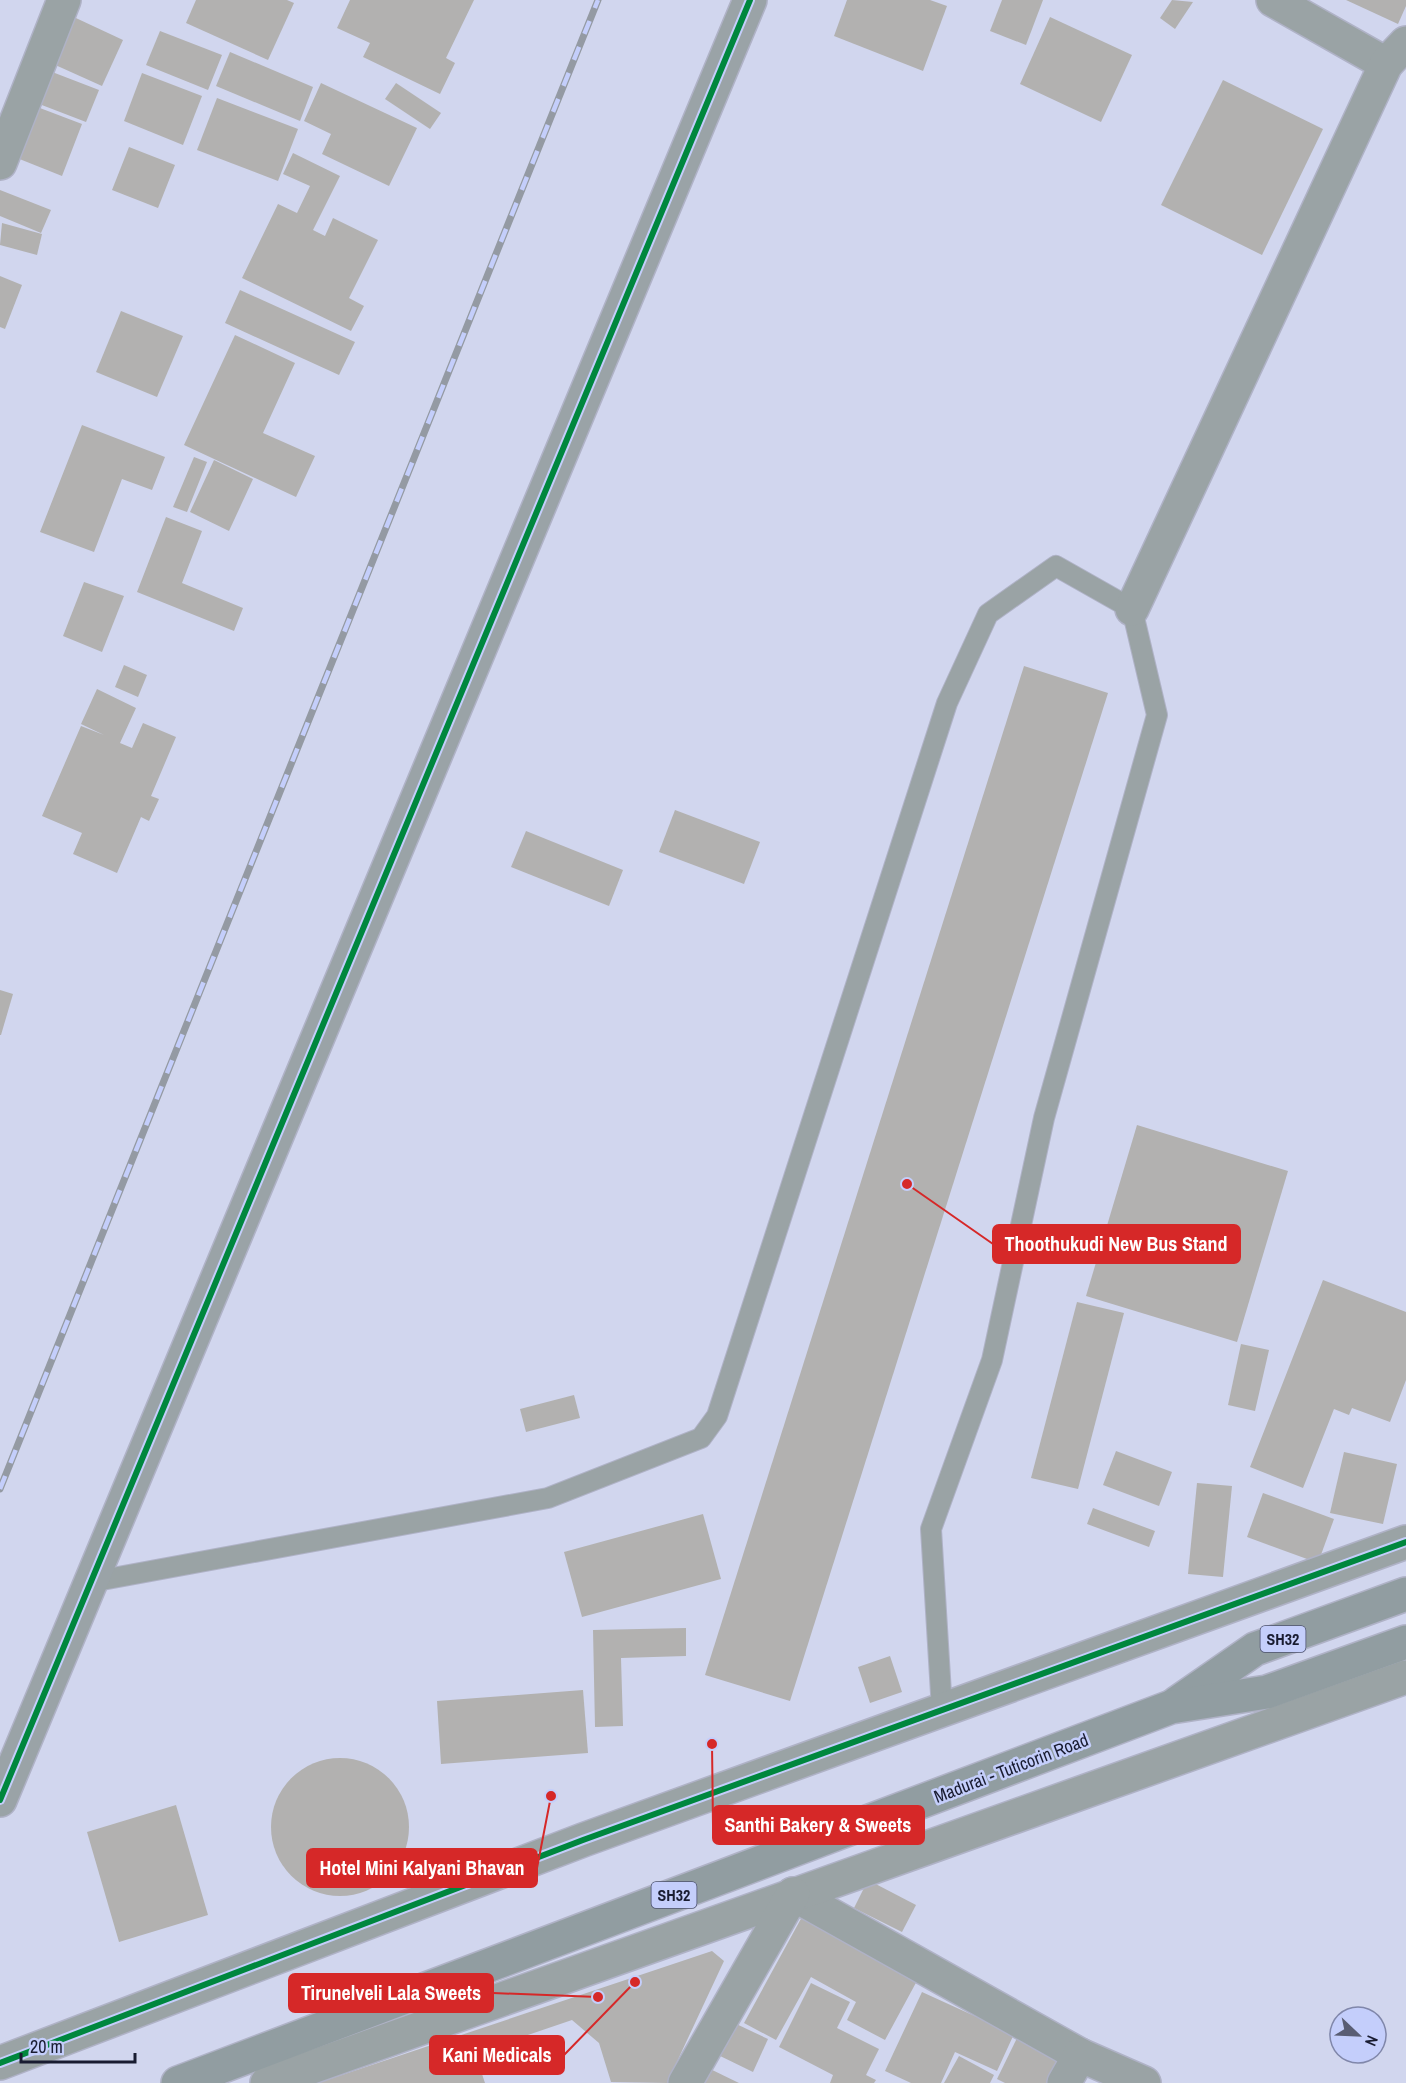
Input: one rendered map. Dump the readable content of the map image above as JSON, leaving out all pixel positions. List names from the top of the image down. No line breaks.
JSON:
{"streets":{"main road":["SH32","Madurai - Tuticorin Road"]},"places":["Thoothukudi New Bus Stand","Santhi Bakery & Sweets","Hotel Mini Kalyani Bhavan","Kani Medicals","Tirunelveli Lala Sweets"],"scale_bar":"20 m","north":"bottom right"}
